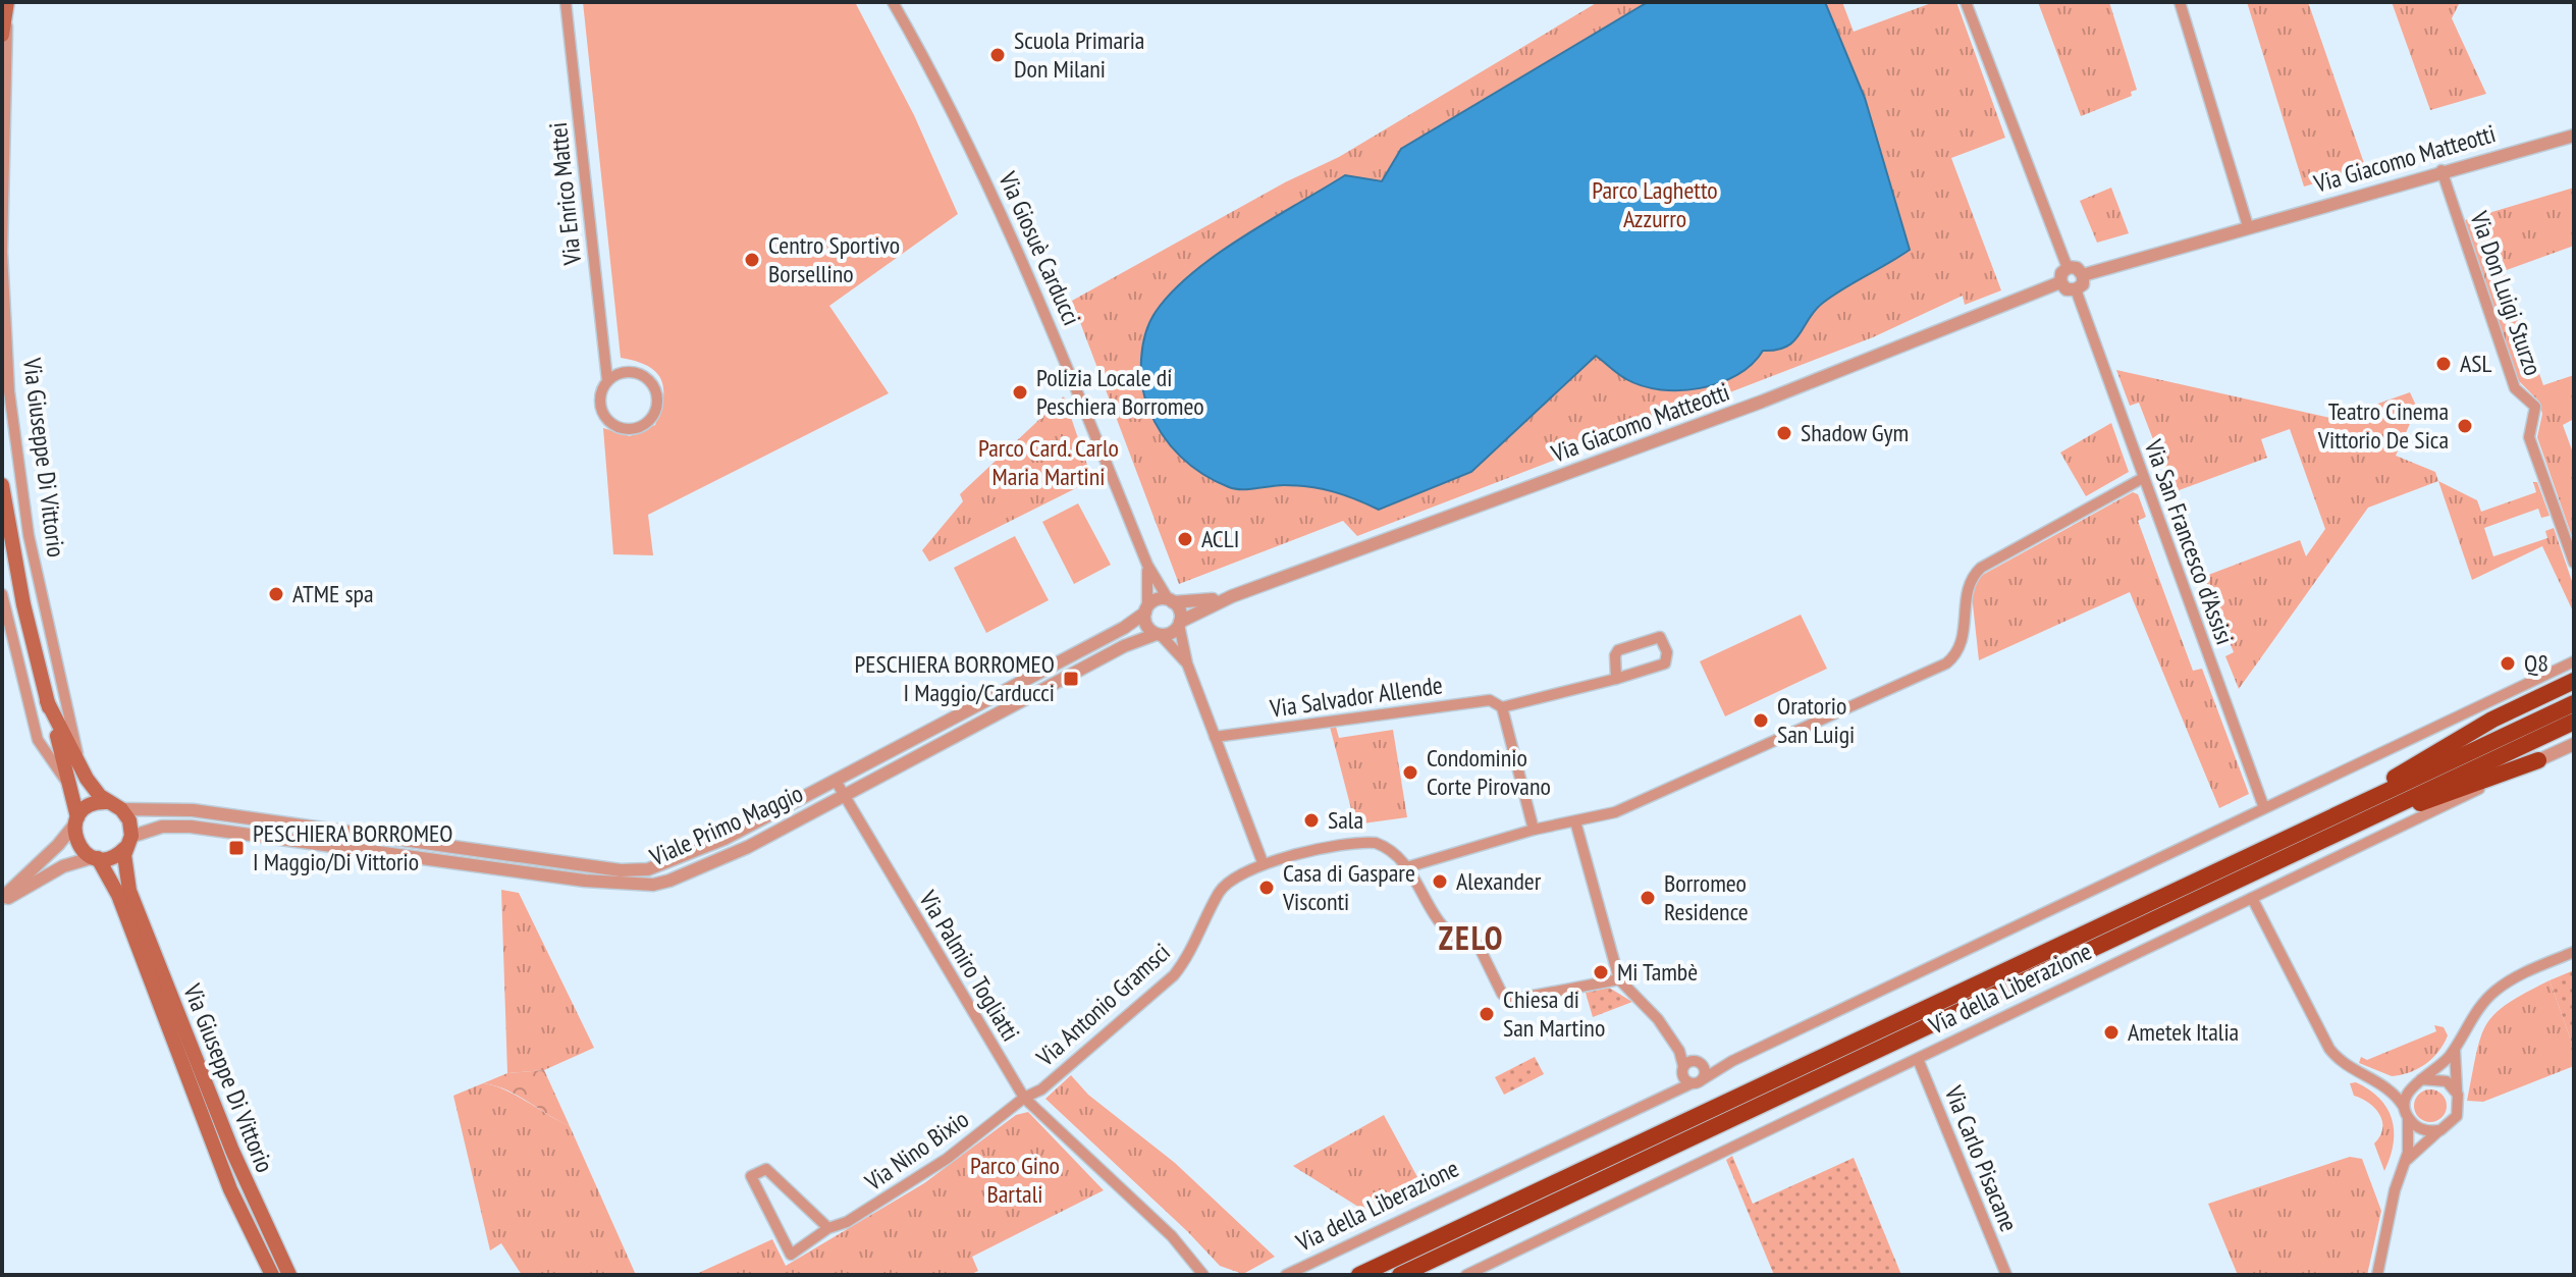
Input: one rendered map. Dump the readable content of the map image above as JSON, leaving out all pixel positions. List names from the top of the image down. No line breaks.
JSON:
{"streets":{"main road":["Via Giuseppe Di Vittorio"],"street":["Via Giacomo Matteotti","Via Enrico Mattei","Via Giosuè Carducci","Via Don Luigi Sturzo","Via San Francesco d'Assisi","Via Salvador Allende","Viale Primo Maggio","Via Palmiro Togliatti","Via della Liberazione","Via Antonio Gramsci","Via Nino Bixio","Via Carlo Pisacane"]},"crossings":[["Via Giacomo Matteotti","Via Giosuè Carducci"],["Via Giacomo Matteotti","Via Don Luigi Sturzo"],["Via Giacomo Matteotti","Via San Francesco d'Assisi"],["Via Giacomo Matteotti","Viale Primo Maggio"],["Via Giosuè Carducci","Via Salvador Allende"],["Via Giosuè Carducci","Viale Primo Maggio"],["Via Giosuè Carducci","Via Antonio Gramsci"],["Via Giuseppe Di Vittorio","Viale Primo Maggio"],["Via San Francesco d'Assisi","Via della Liberazione"],["Viale Primo Maggio","Via Palmiro Togliatti"],["Via Palmiro Togliatti","Via Antonio Gramsci"],["Via Palmiro Togliatti","Via Nino Bixio"],["Via della Liberazione","Via Carlo Pisacane"],["Via Antonio Gramsci","Via Nino Bixio"]],"districts":["ZELO"],"parks":["Parco Laghetto Azzurro","Parco Card. Carlo Maria Martini","Parco Gino Bartali"],"places":{"other":["Scuola Primaria Don Milani","Centro Sportivo Borsellino","ASL","Polizia Locale di Peschiera Borromeo","Teatro Cinema Vittorio De Sica","Shadow Gym","ACLI","ATME spa","Q8","Oratorio San Luigi","Condominio Corte Pirovano","Sala","Alexander","Casa di Gaspare Visconti","Borromeo Residence","Mi Tambè","Chiesa di San Martino","Ametek Italia"],"transit":["PESCHIERA BORROMEO I Maggio/Carducci","PESCHIERA BORROMEO I Maggio/Di Vittorio"]}}
